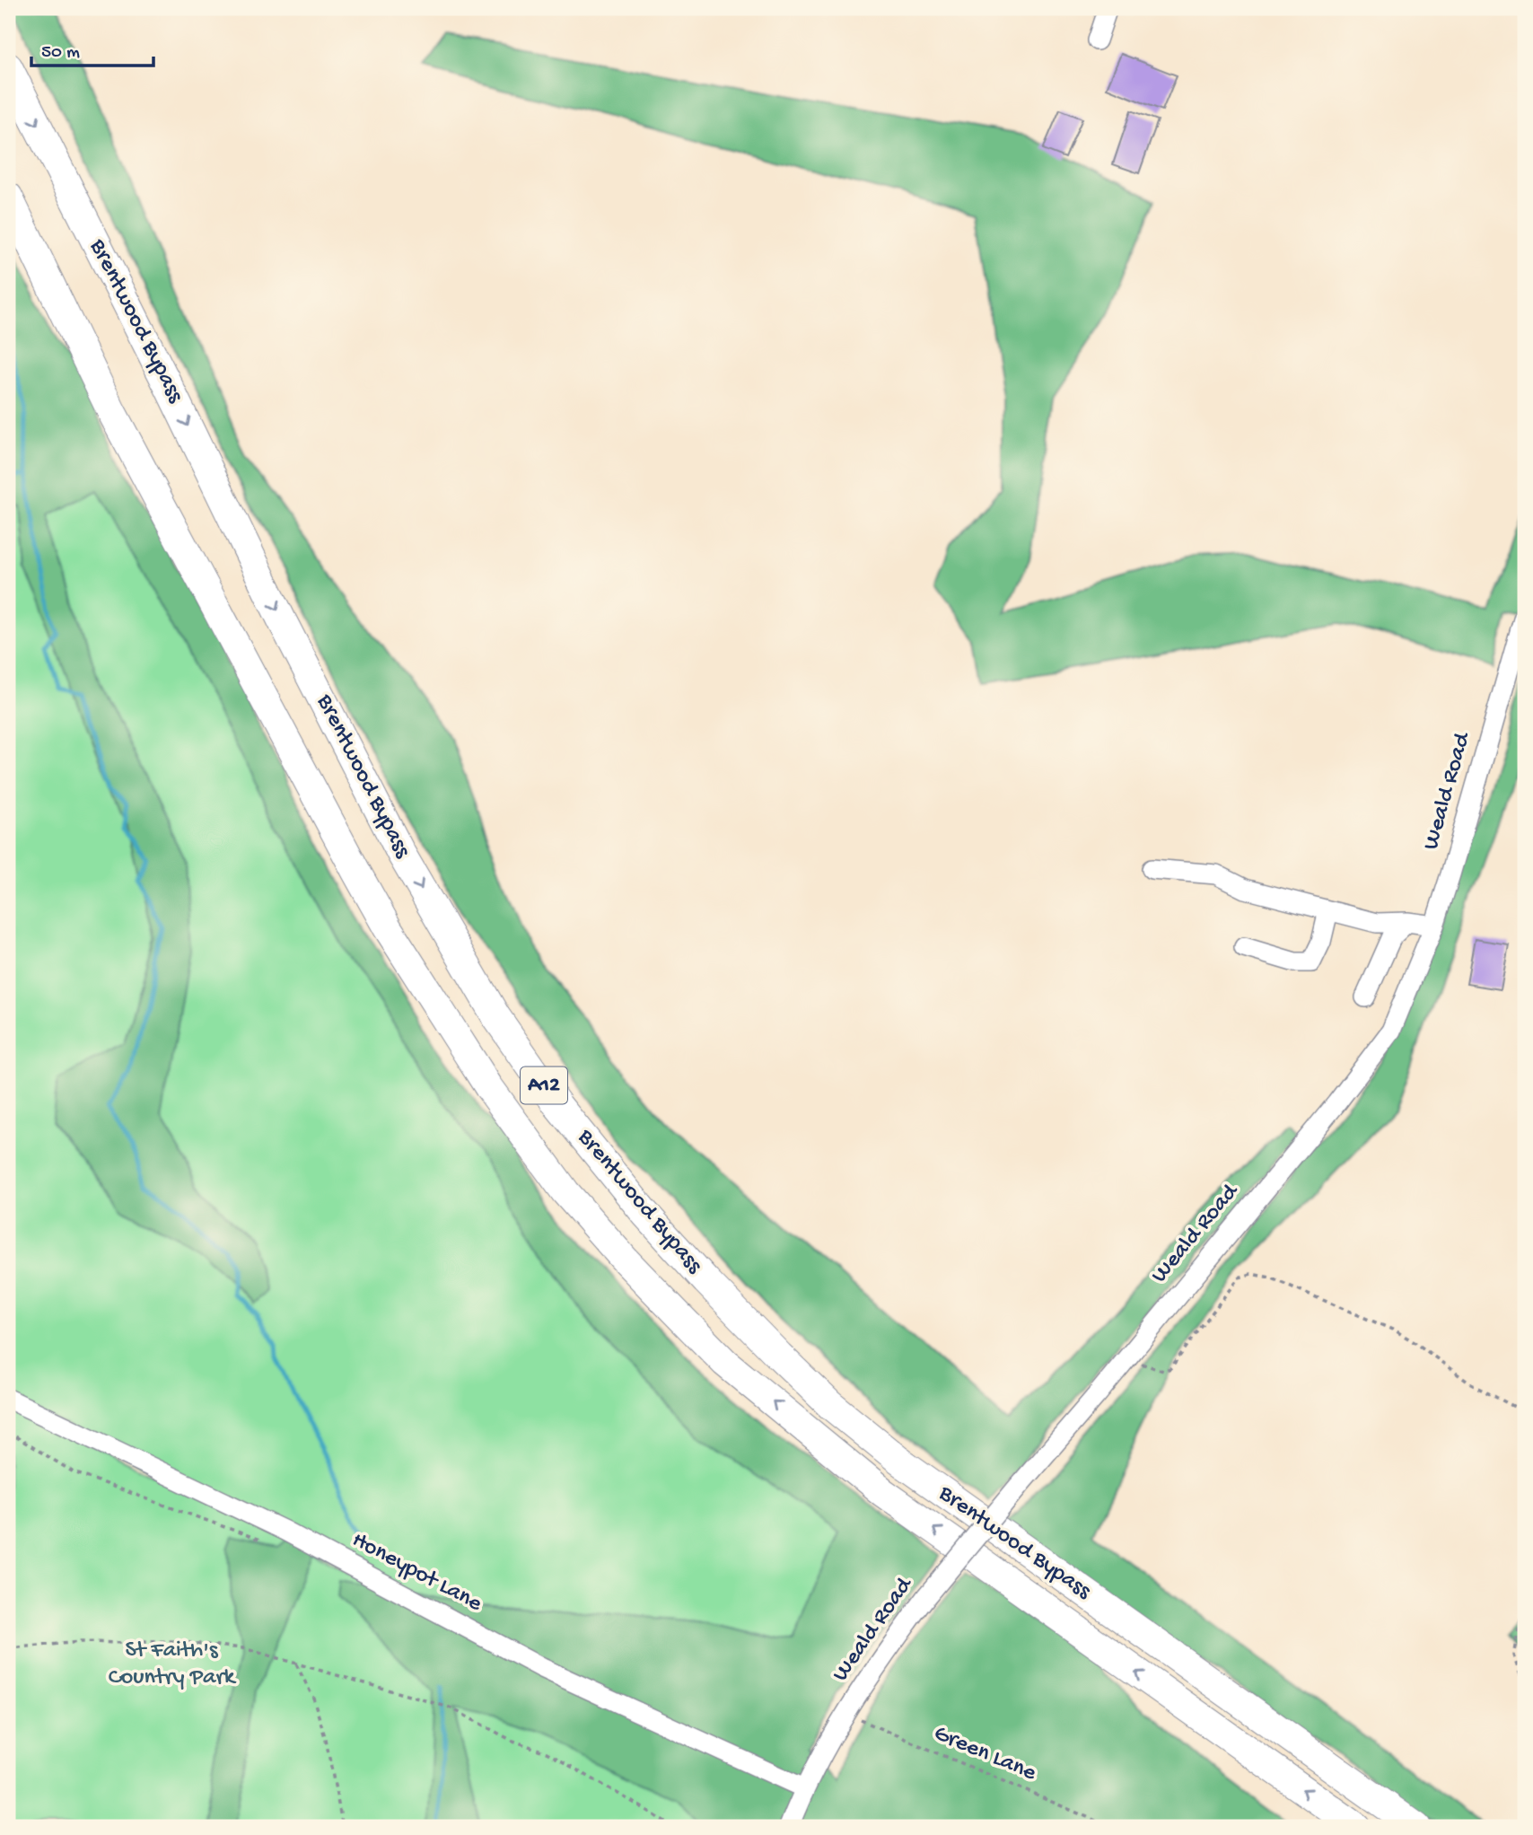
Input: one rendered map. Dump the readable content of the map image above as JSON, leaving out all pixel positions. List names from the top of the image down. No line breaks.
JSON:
{"streets":{"highway":["Brentwood Bypass","A12"],"street":["Weald Road","Honeypot Lane"],"path":["Green Lane"]},"crossings":[["Weald Road","Honeypot Lane"],["Weald Road","Green Lane"]],"parks":["St Faith's Country Park"],"scale_bar":"50 m"}
